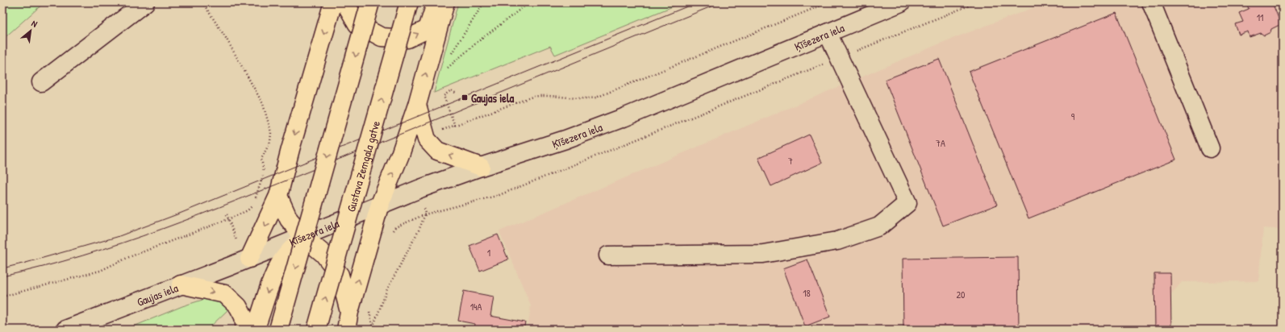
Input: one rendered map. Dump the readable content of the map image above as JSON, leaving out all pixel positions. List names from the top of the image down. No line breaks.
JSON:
{"streets":{"main road":["Gustava Zemgala gatve"],"street":["Ķīšezera iela","Gaujas iela"]},"crossings":[["Ķīšezera iela","Gaujas iela"]],"places":{"transit":["Gaujas iela"]},"house_numbers":["11","9","7A","7","1","18","20","14A"],"north":"top right"}
